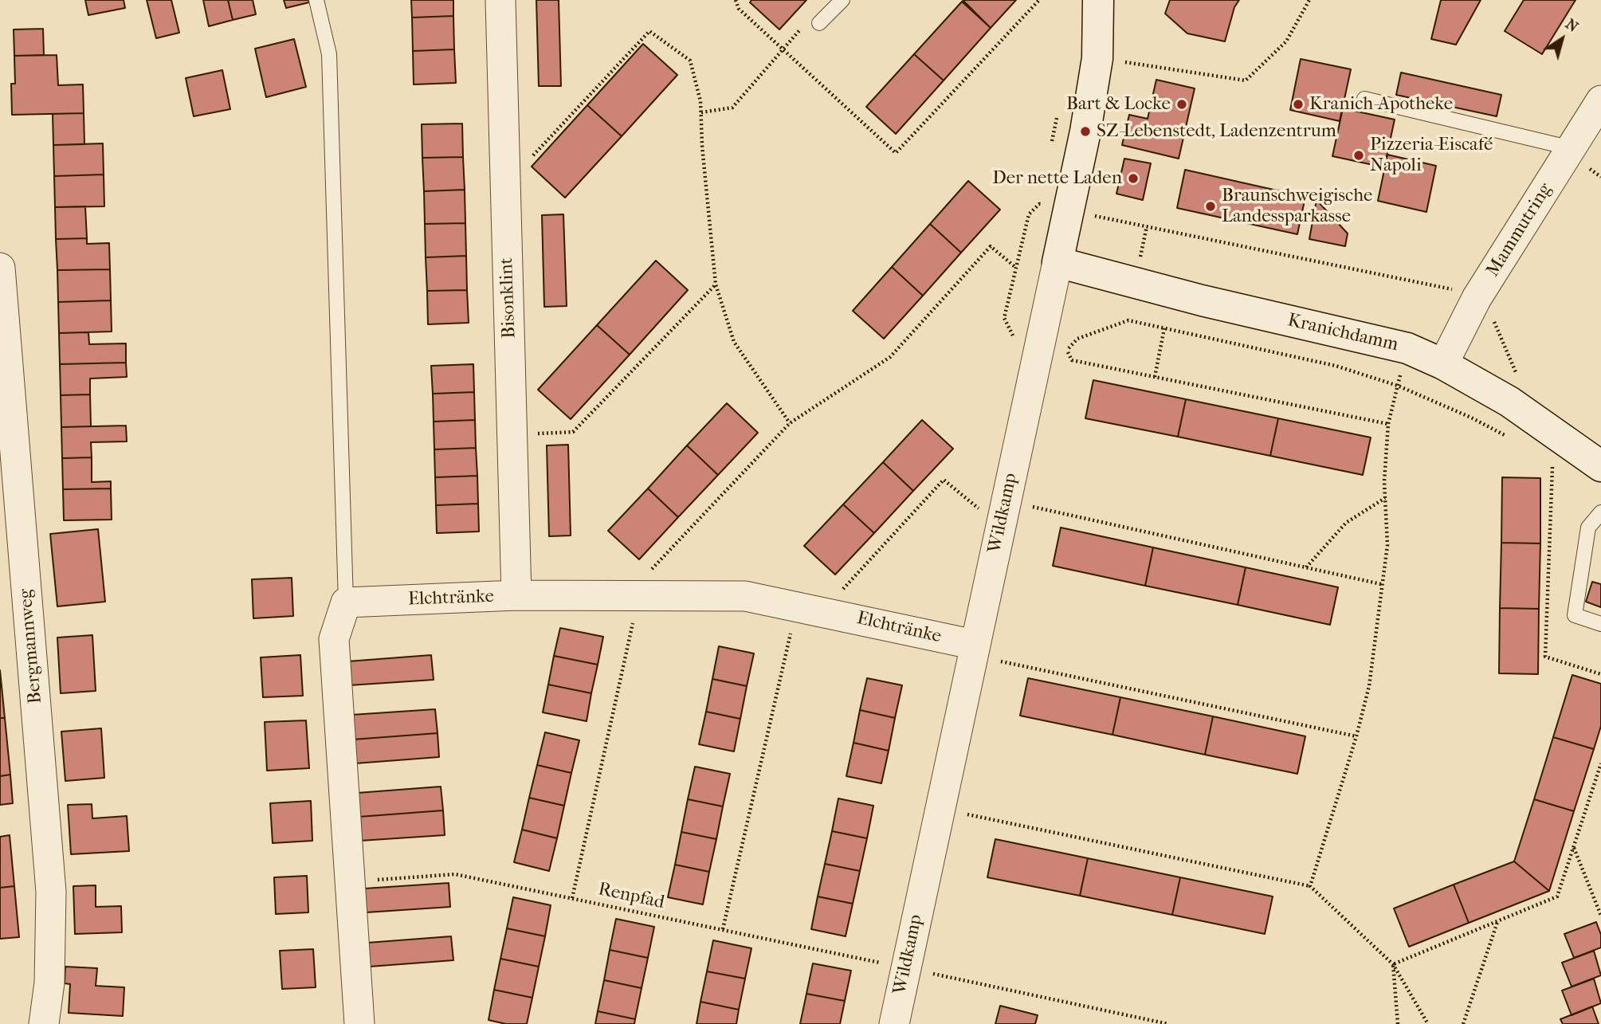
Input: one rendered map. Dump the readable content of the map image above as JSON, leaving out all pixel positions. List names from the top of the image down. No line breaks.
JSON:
{"streets":{"street":["Mammutring","Bisonklint","Kranichdamm","Wildkamp","Elchtränke","Bergmannweg"],"path":["Renpfad"]},"crossings":[["Mammutring","Kranichdamm"],["Bisonklint","Elchtränke"],["Kranichdamm","Wildkamp"],["Wildkamp","Elchtränke"],["Wildkamp","Renpfad"]],"places":["Bart & Locke","Kranich-Apotheke","SZ-Lebenstedt, Ladenzentrum","Pizzeria-Eiscafé Napoli","Der nette Laden","Braunschweigische Landessparkasse"],"north":"top right"}
